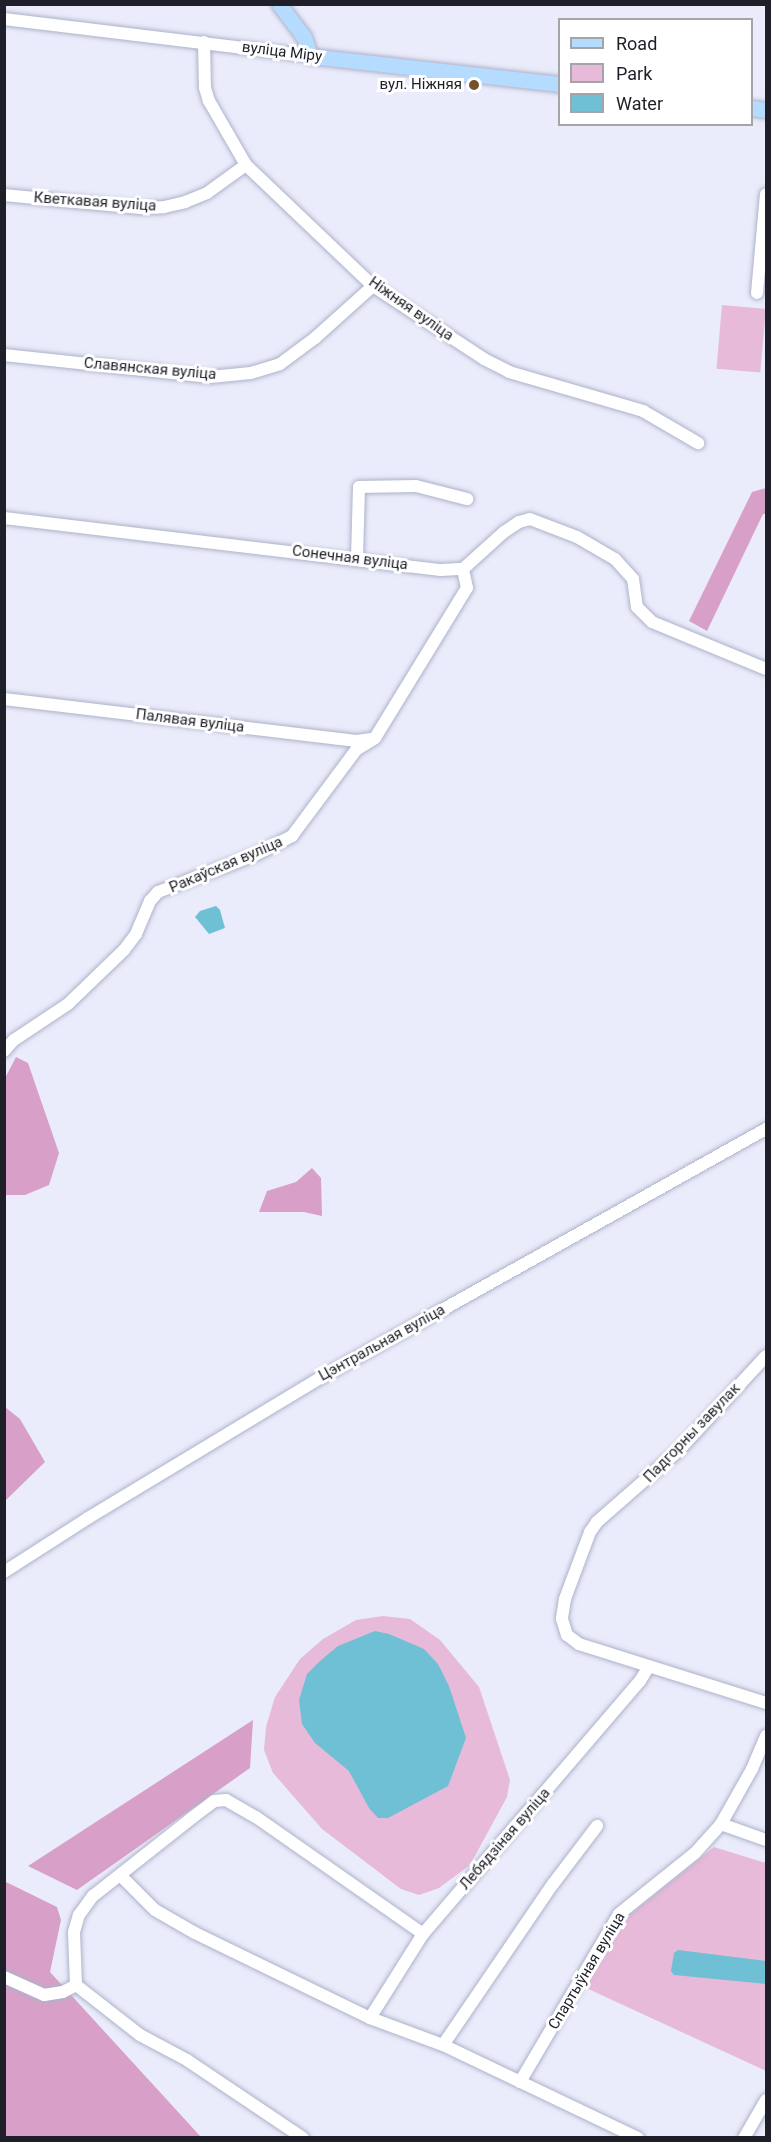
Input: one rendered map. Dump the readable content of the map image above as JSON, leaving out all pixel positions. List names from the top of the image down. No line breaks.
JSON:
{"streets":{"main road":["вуліца Міру"],"street":["Кветкавая вуліца","Ніжняя вуліца","Славянская вуліца","Сонечная вуліца","Палявая вуліца","Ракаўская вуліца","Цэнтральная вуліца","Падгорны завулак","Лебядзіная вуліца","Спартыўная вуліца"]},"crossings":[["вуліца Міру","Ніжняя вуліца"],["Кветкавая вуліца","Ніжняя вуліца"],["Ніжняя вуліца","Славянская вуліца"],["Палявая вуліца","Ракаўская вуліца"],["Падгорны завулак","Лебядзіная вуліца"]],"places":["вул. Ніжняя"],"legend":["Road","Park","Water"]}
